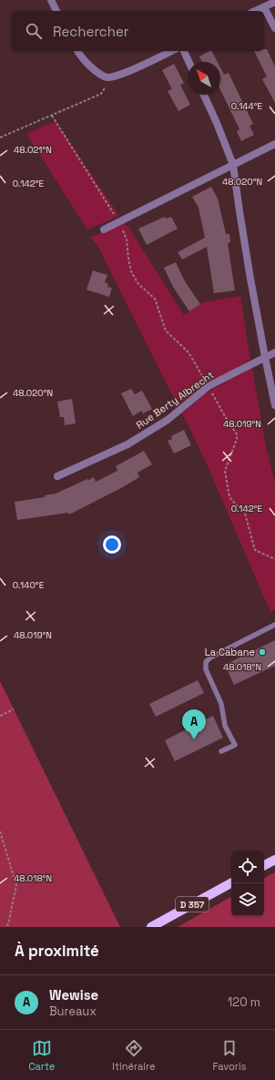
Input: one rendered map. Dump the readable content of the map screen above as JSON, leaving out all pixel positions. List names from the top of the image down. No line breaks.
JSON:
{"streets":{"main road":["D 357"],"street":["Rue Berty Albrecht"]},"places":["La Cabane"],"north":"top left","page":{"search":"Rechercher","pins":"A","heading":"À proximité","list":[{"mark":"A","name":"Wewise","note":"Bureaux","value":"120 m"}],"nav":["Carte","Itinéraire","Favoris"]},"coordinates":["0.144°E","48.021°N","48.020°N","0.142°E","48.019°N","0.140°E","48.018°N"]}
